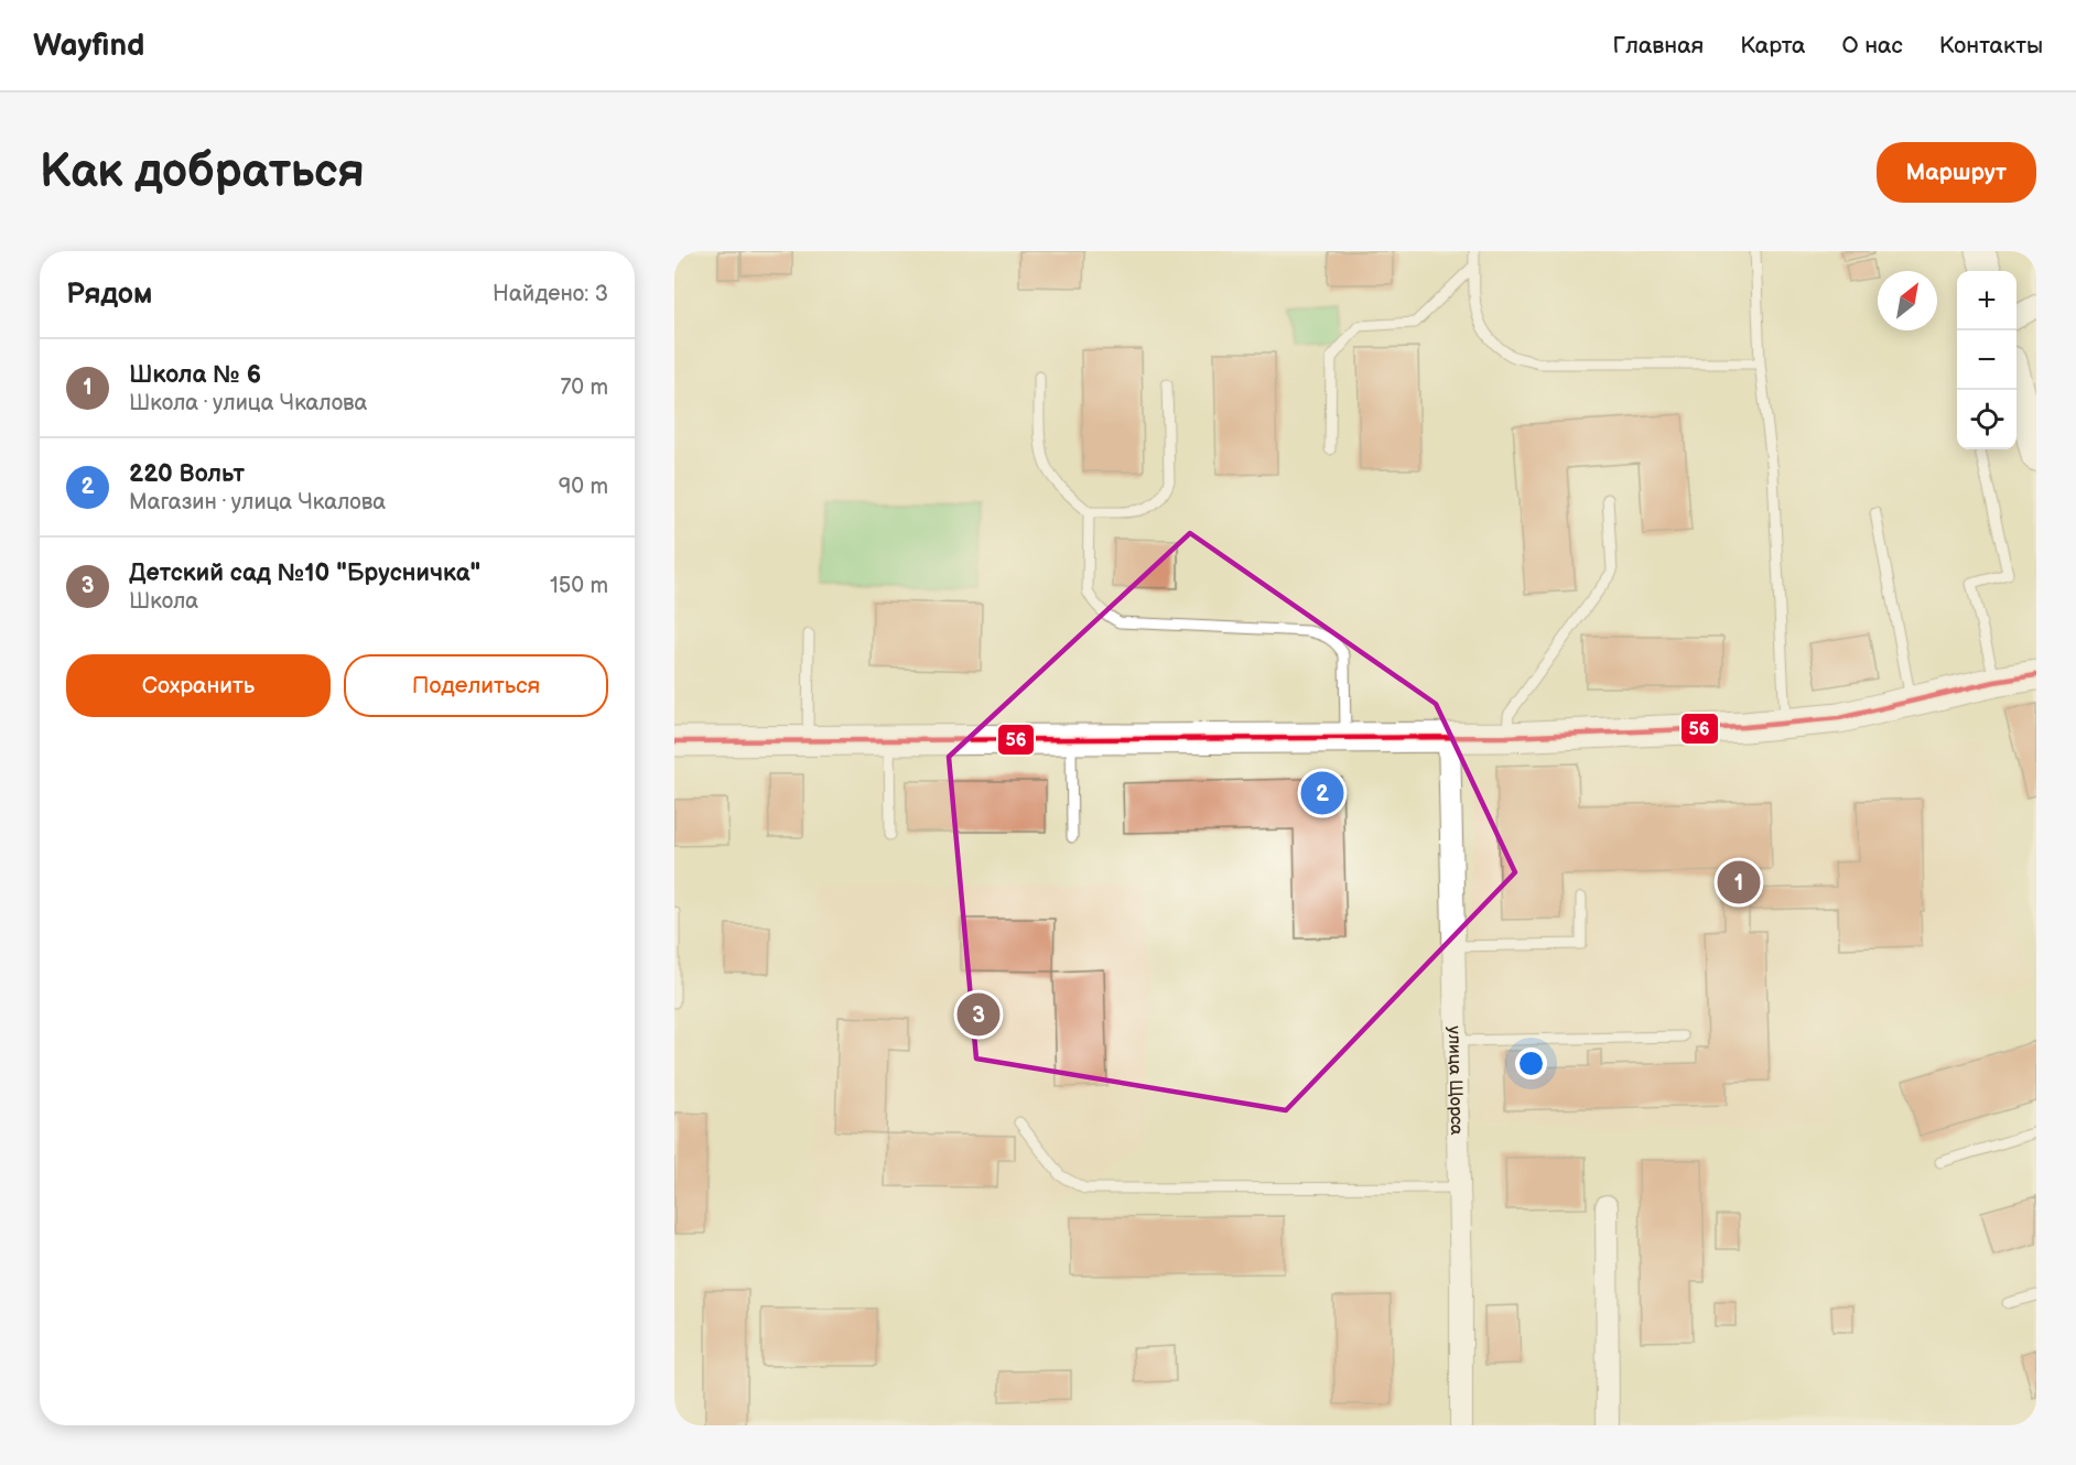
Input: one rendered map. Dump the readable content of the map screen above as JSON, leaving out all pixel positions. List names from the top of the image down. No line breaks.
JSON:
{"streets":{"street":["улица Щорса"]},"lines":["transit line 56"],"north":"top right","page":{"header":"Wayfind","nav":["Главная","Карта","О нас","Контакты"],"buttons":["Маршрут",["Сохранить","Поделиться"]],"title":"Как добраться","heading":["Рядом","Найдено: 3"],"map_buttons":["+","−"],"list":[{"mark":"1","name":"Школа № 6","note":"Школа · улица Чкалова","value":"70 m"},{"mark":"2","name":"220 Вольт","note":"Магазин · улица Чкалова","value":"90 m"},{"mark":"3","name":"Детский сад №10 \"Брусничка\"","note":"Школа","value":"150 m"}],"pins":["2","1","3"]}}
